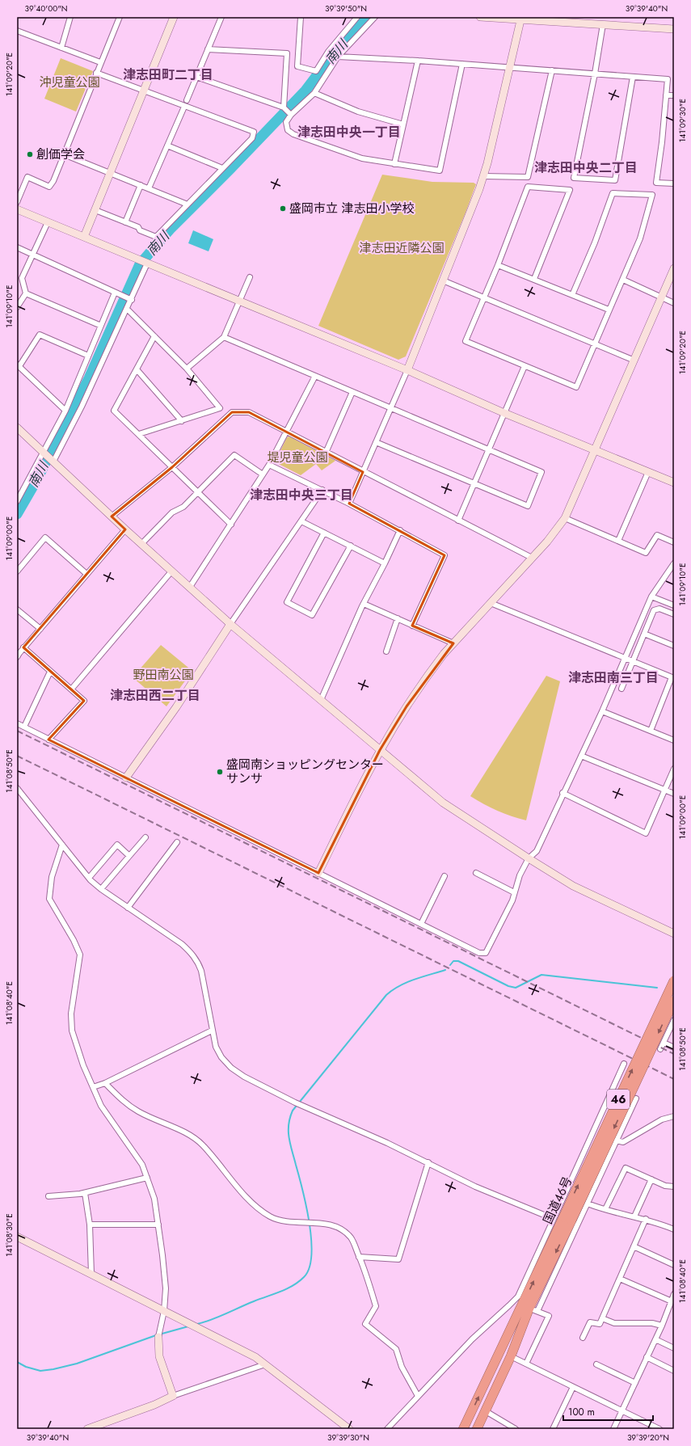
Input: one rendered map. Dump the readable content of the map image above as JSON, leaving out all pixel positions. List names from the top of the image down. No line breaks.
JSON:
{"streets":{"highway":["46","国道46号"]},"districts":["津志田町二丁目","津志田中央一丁目","津志田中央二丁目","津志田中央三丁目","津志田南三丁目","津志田西二丁目"],"water":["南川"],"parks":["沖児童公園","津志田近隣公園","堤児童公園","野田南公園"],"places":["創価学会","盛岡市立 津志田小学校","盛岡南ショッピングセンター サンサ"],"scale_bar":"100 m","coordinates":["39°40'00\"N","39°39'50\"N","39°39'40\"N","141°09'20\"E","141°09'30\"E","141°09'10\"E","141°09'00\"E","141°08'50\"E","141°08'40\"E","141°08'30\"E","39°39'30\"N","39°39'20\"N"]}
